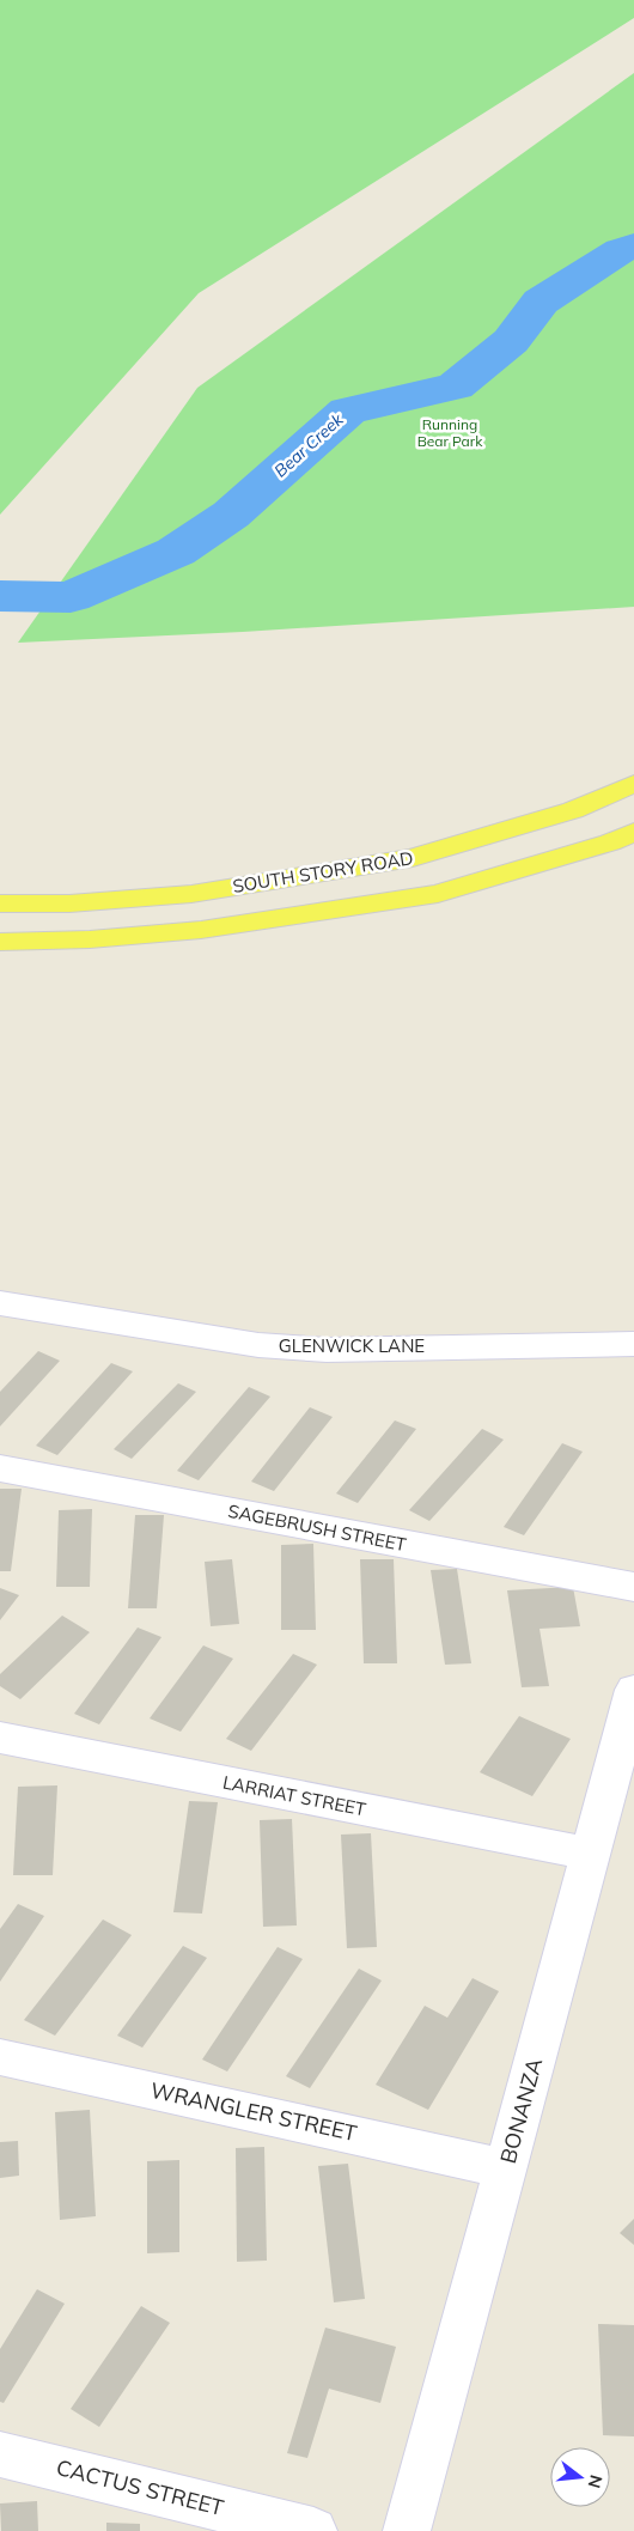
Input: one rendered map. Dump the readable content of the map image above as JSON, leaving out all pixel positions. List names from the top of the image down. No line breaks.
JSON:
{"streets":{"main road":["SOUTH STORY ROAD"],"street":["GLENWICK LANE","SAGEBRUSH STREET","LARRIAT STREET","BONANZA","WRANGLER STREET","CACTUS STREET"]},"crossings":[["LARRIAT STREET","BONANZA"],["BONANZA","WRANGLER STREET"]],"water":["Bear Creek"],"parks":["Running Bear Park"],"north":"right"}
